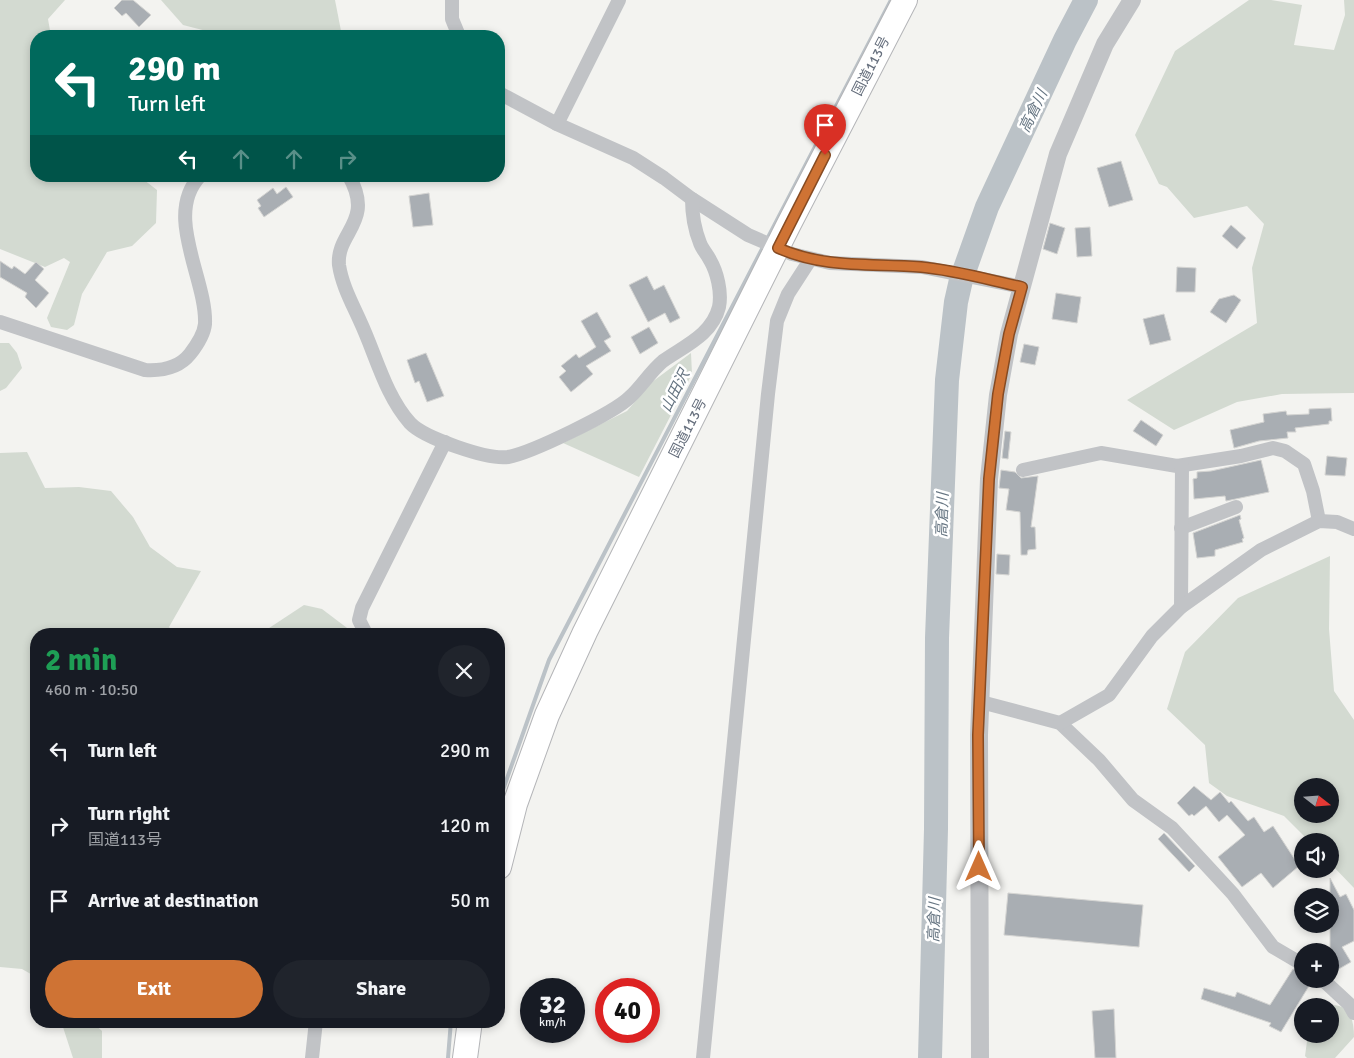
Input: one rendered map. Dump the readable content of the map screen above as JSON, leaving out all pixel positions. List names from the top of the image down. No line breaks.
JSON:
{"streets":{"highway":["国道113号"]},"water":["高倉川","山田沢"],"north":"right","page":{"turn":["290 m","Turn left"],"heading":["2 min","460 m · 10:50"],"list":[{"name":"Turn left","value":"290 m"},{"name":"Turn right","note":"国道113号","value":"120 m"},{"name":"Arrive at destination","value":"50 m"}],"map_buttons":["+","−"],"buttons":["Exit","Share"],"speed":"32 km/h","limit":"40"}}
